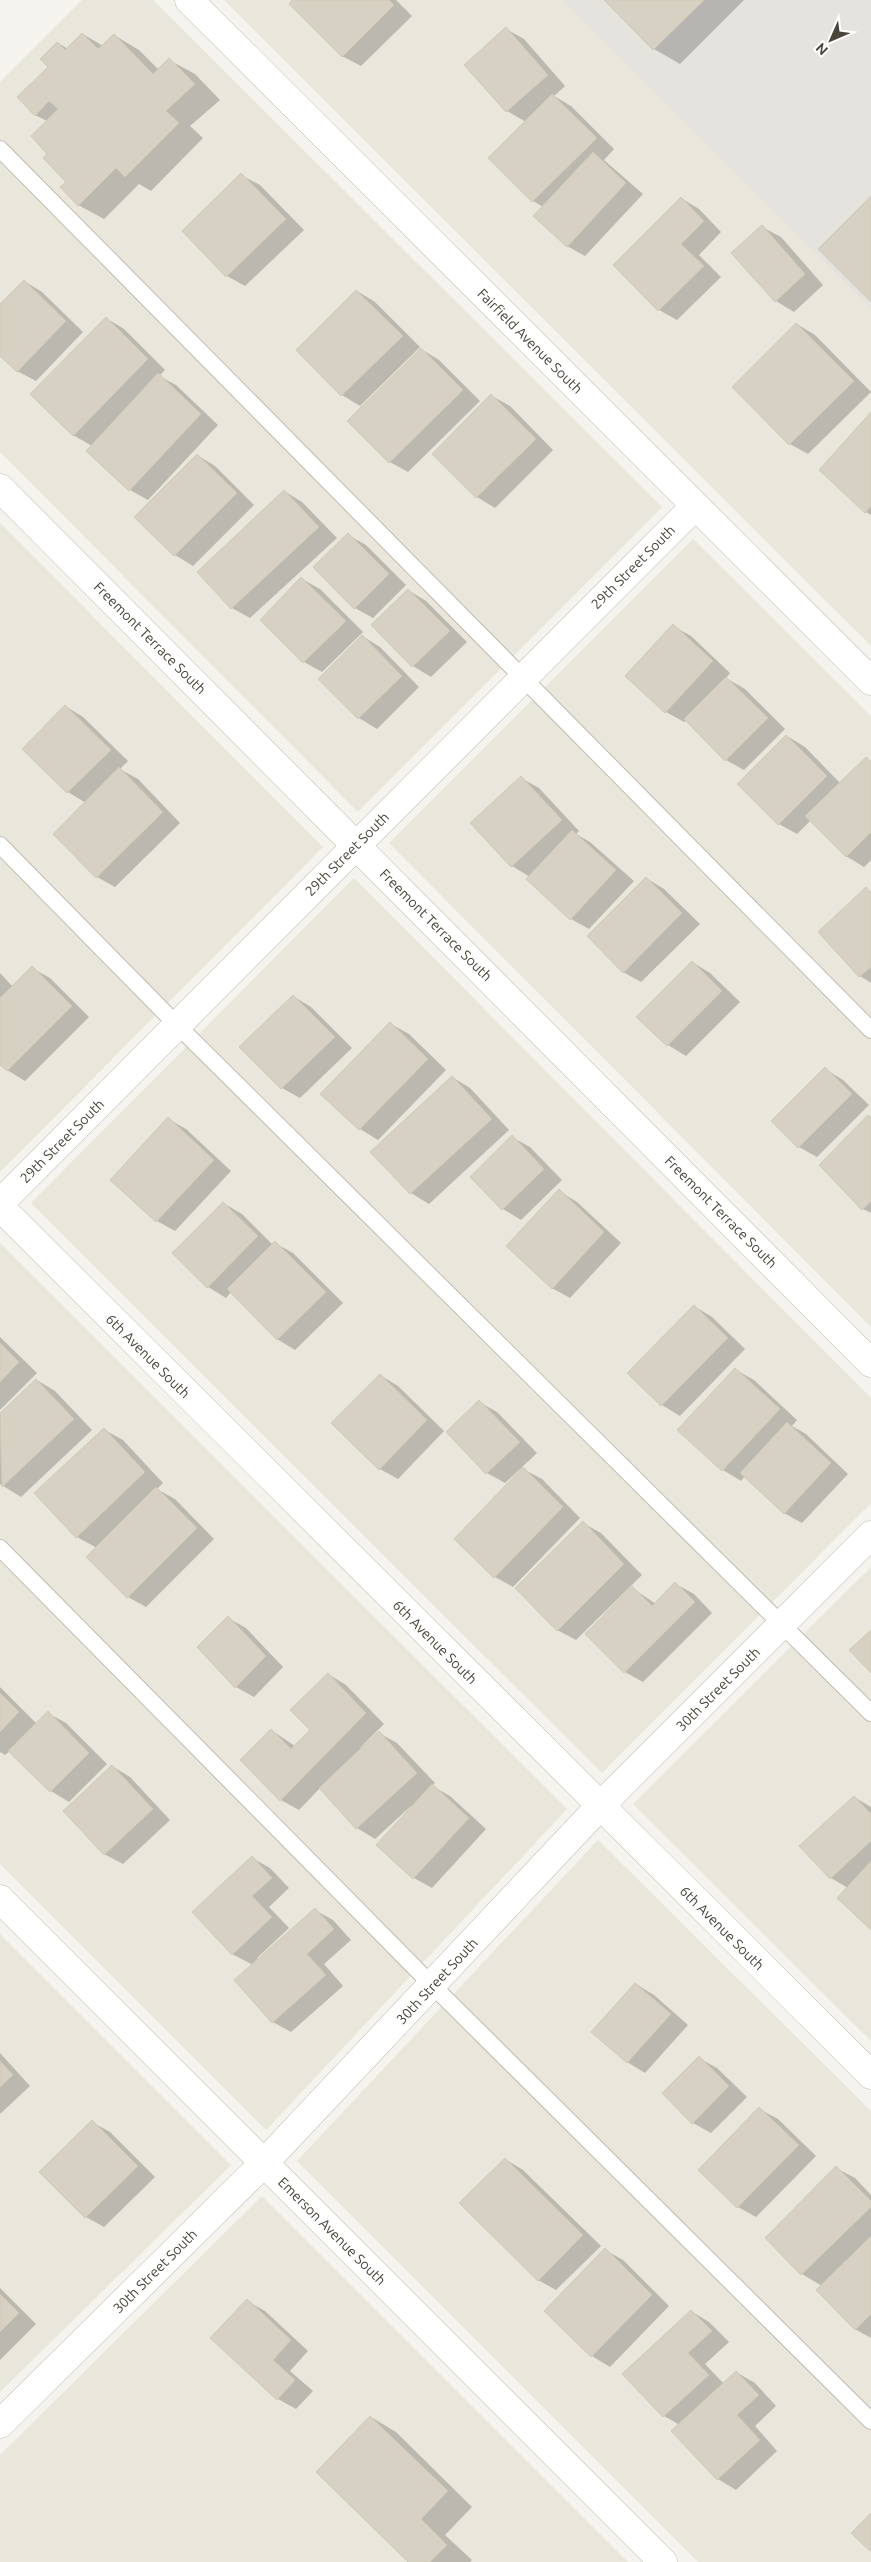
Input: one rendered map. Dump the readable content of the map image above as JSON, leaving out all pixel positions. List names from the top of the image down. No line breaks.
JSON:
{"streets":{"street":["Fairfield Avenue South","29th Street South","Freemont Terrace South","6th Avenue South","30th Street South","Emerson Avenue South"]},"crossings":[["Fairfield Avenue South","29th Street South"],["29th Street South","Freemont Terrace South"],["6th Avenue South","30th Street South"],["30th Street South","Emerson Avenue South"]],"north":"bottom left"}
